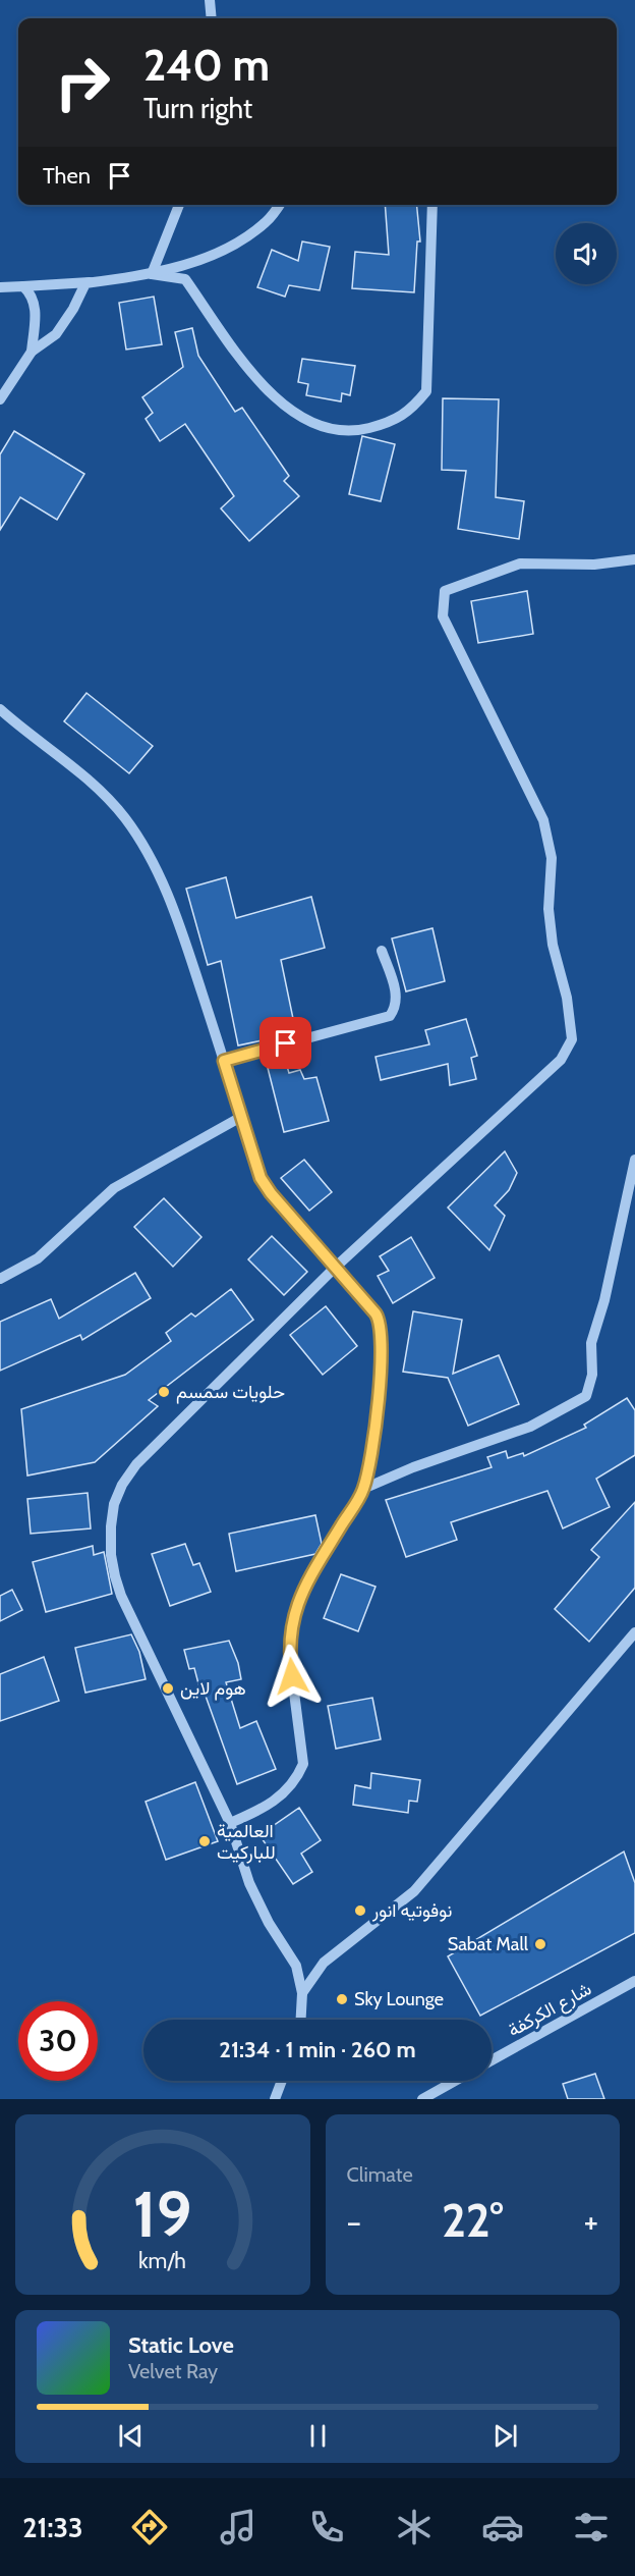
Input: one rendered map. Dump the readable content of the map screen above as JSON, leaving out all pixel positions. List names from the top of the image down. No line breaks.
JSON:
{"streets":{"street":["شارع الكركفة"]},"places":["حلويات سمسم","هوم لاين","العالمية للباركيت","نوفوتيه انور","Sabat Mall","Sky Lounge"],"page":{"turn":["240 m","Turn right"],"then":"Then","limit":"30","trip":"21:34 · 1 min · 260 m","tile":"Climate","heat":["−","22°","+"],"song":["Static Love","Velvet Ray"],"tabs":"21:33","gauge":["19","km/h"]}}
